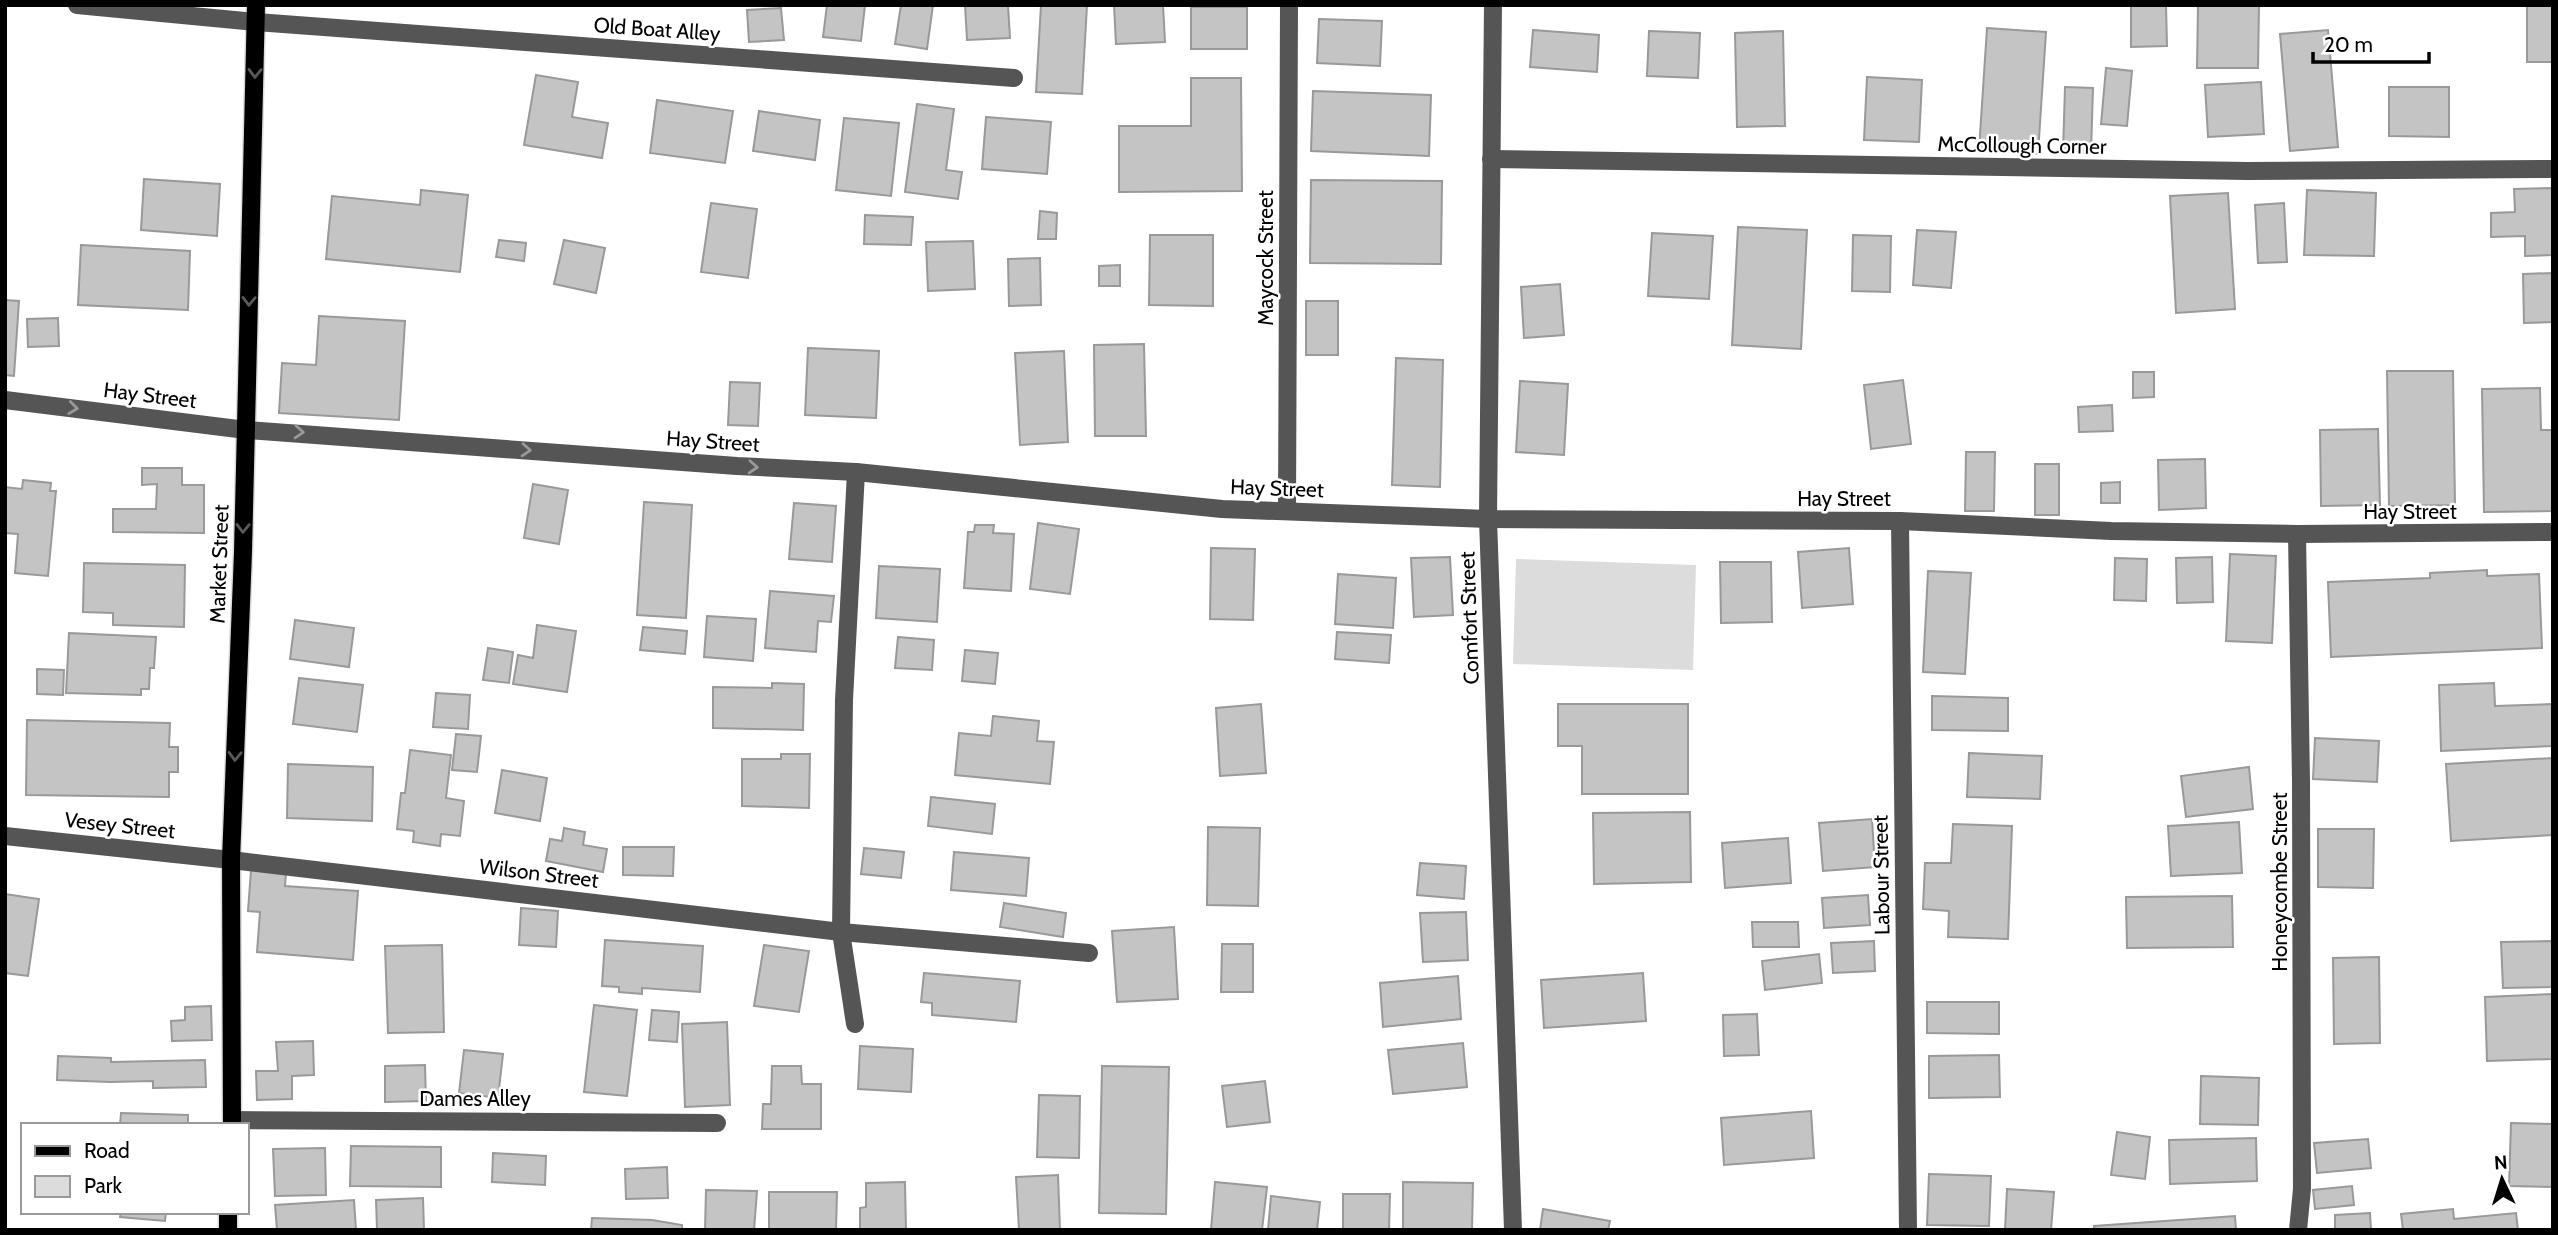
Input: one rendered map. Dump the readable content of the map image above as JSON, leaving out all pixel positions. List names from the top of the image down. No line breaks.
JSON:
{"streets":{"main road":["Market Street"],"street":["Old Boat Alley","McCollough Corner","Maycock Street","Hay Street","Comfort Street","Vesey Street","Wilson Street","Labour Street","Honeycombe Street","Dames Alley"]},"crossings":[["Old Boat Alley","Market Street"],["McCollough Corner","Comfort Street"],["Maycock Street","Hay Street"],["Hay Street","Market Street"],["Hay Street","Comfort Street"],["Hay Street","Labour Street"],["Hay Street","Honeycombe Street"],["Market Street","Vesey Street"],["Market Street","Wilson Street"],["Market Street","Dames Alley"],["Vesey Street","Wilson Street"]],"one_way":["Market Street"],"legend":["Road","Park"],"scale_bar":"20 m","north":"top"}
